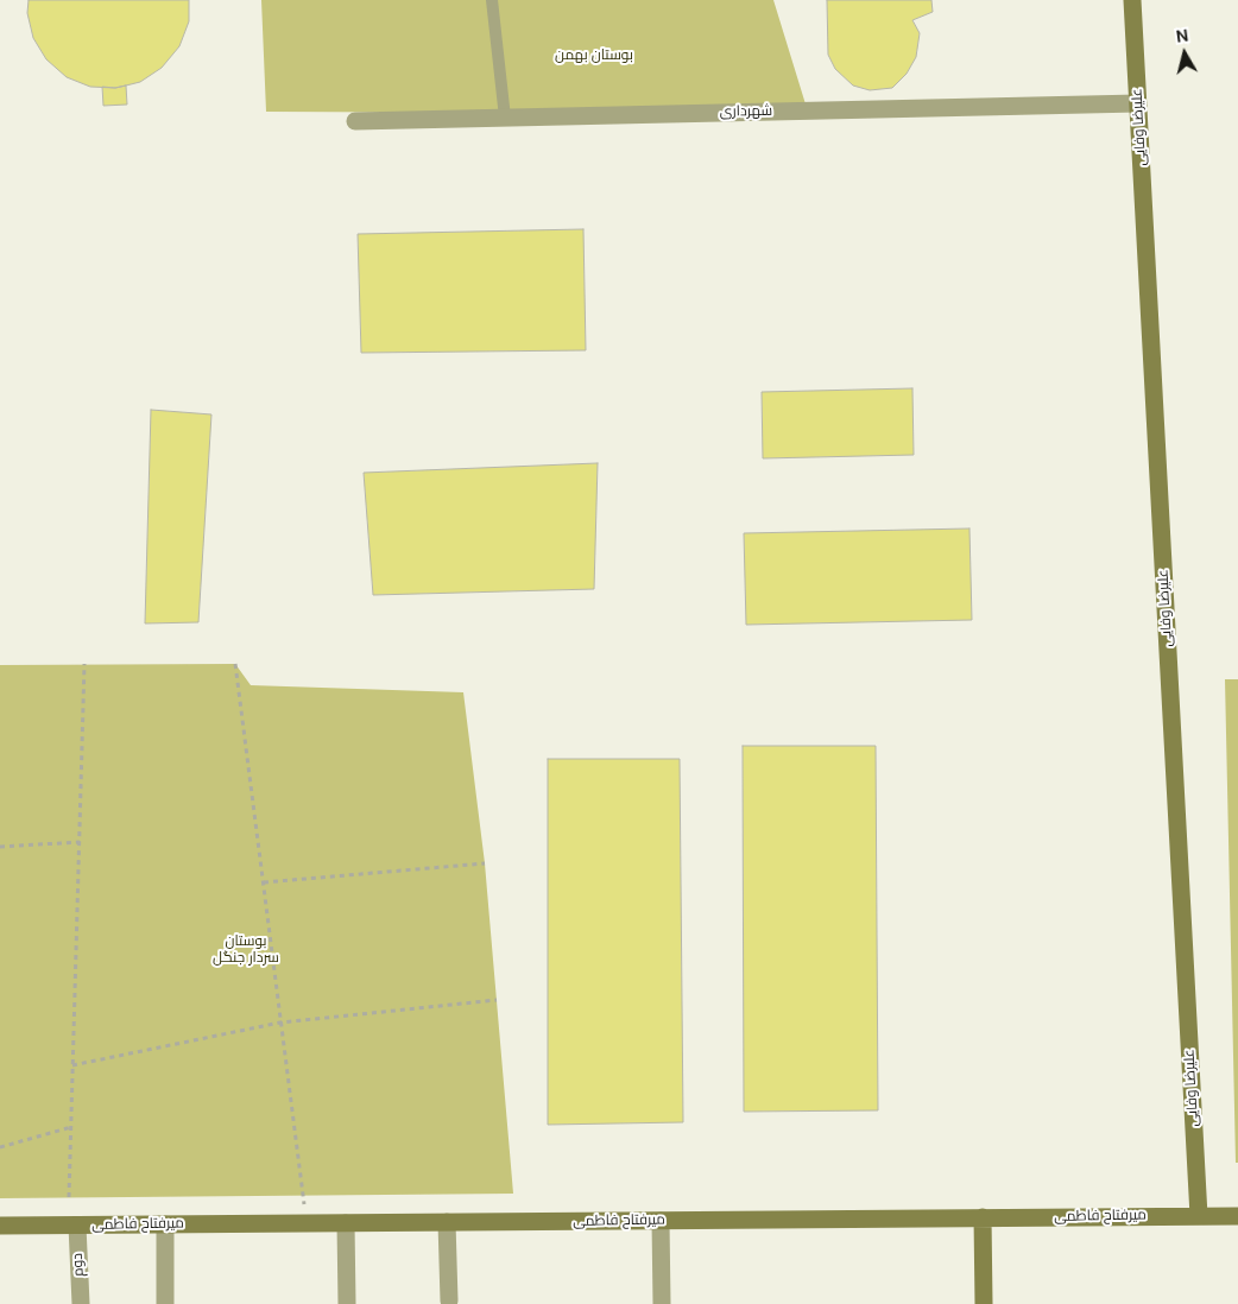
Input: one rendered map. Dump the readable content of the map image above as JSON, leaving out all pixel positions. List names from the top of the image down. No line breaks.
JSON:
{"streets":{"street":["شهرداری","علیرضا وفایی","میرفتاح فاطمی","دوم"]},"crossings":[["شهرداری","علیرضا وفایی"],["علیرضا وفایی","میرفتاح فاطمی"],["میرفتاح فاطمی","دوم"]],"parks":["بوستان بهمن","بوستان سردار جنگل"],"north":"top"}
